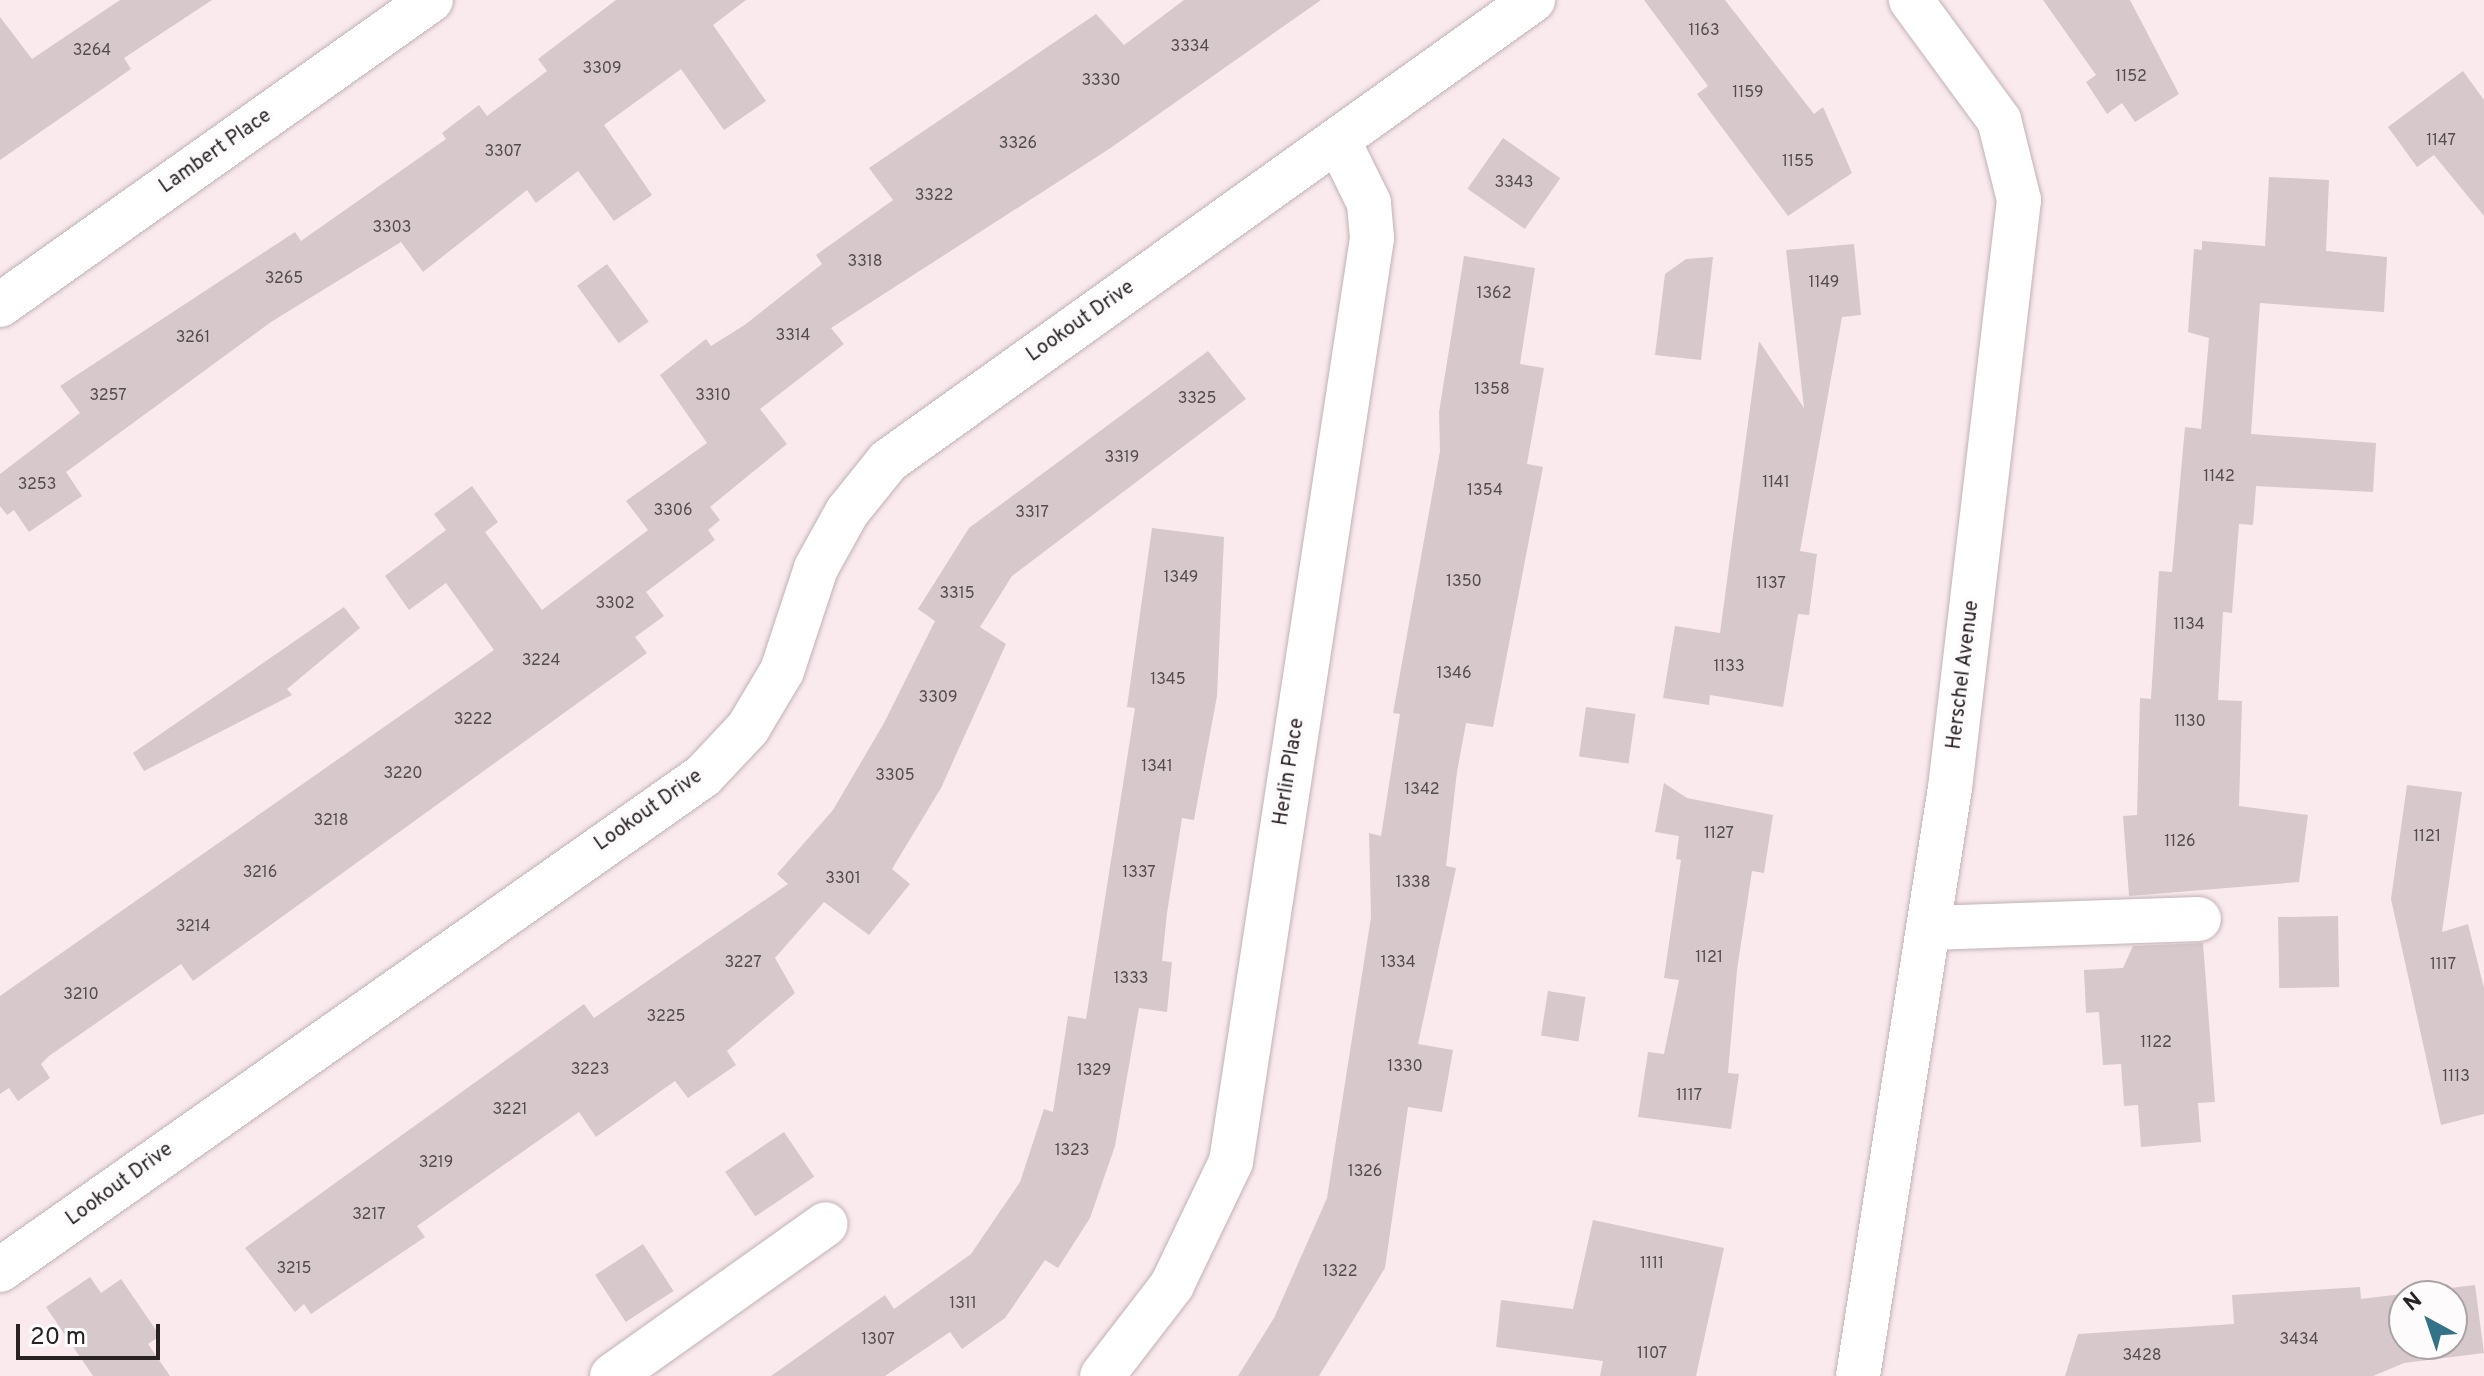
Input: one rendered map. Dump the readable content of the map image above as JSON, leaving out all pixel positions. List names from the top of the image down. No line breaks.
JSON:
{"streets":{"street":["Lambert Place","Lookout Drive","Herschel Avenue","Herlin Place"]},"crossings":[["Lookout Drive","Herlin Place"]],"house_numbers":["1163","3334","3264","3309","1152","3330","1159","1147","3326","3307","1155","3343","3322","3303","3318","3265","1149","1362","3314","3261","1358","3257","3310","3325","3319","1142","1141","3253","1354","3306","3317","1349","1350","1137","3315","3302","1134","3224","1133","1346","1345","3309","3222","1130","1341","3220","3305","1342","3218","1127","1121","1126","3216","1337","3301","1338","3214","1121","3227","1334","1117","1333","3210","3225","1122","1330","3223","1329","1113","1117","3221","1323","3219","1326","3217","1111","3215","1322","1311","1307","3434","1107","3428"],"scale_bar":"20 m","north":"top left"}
